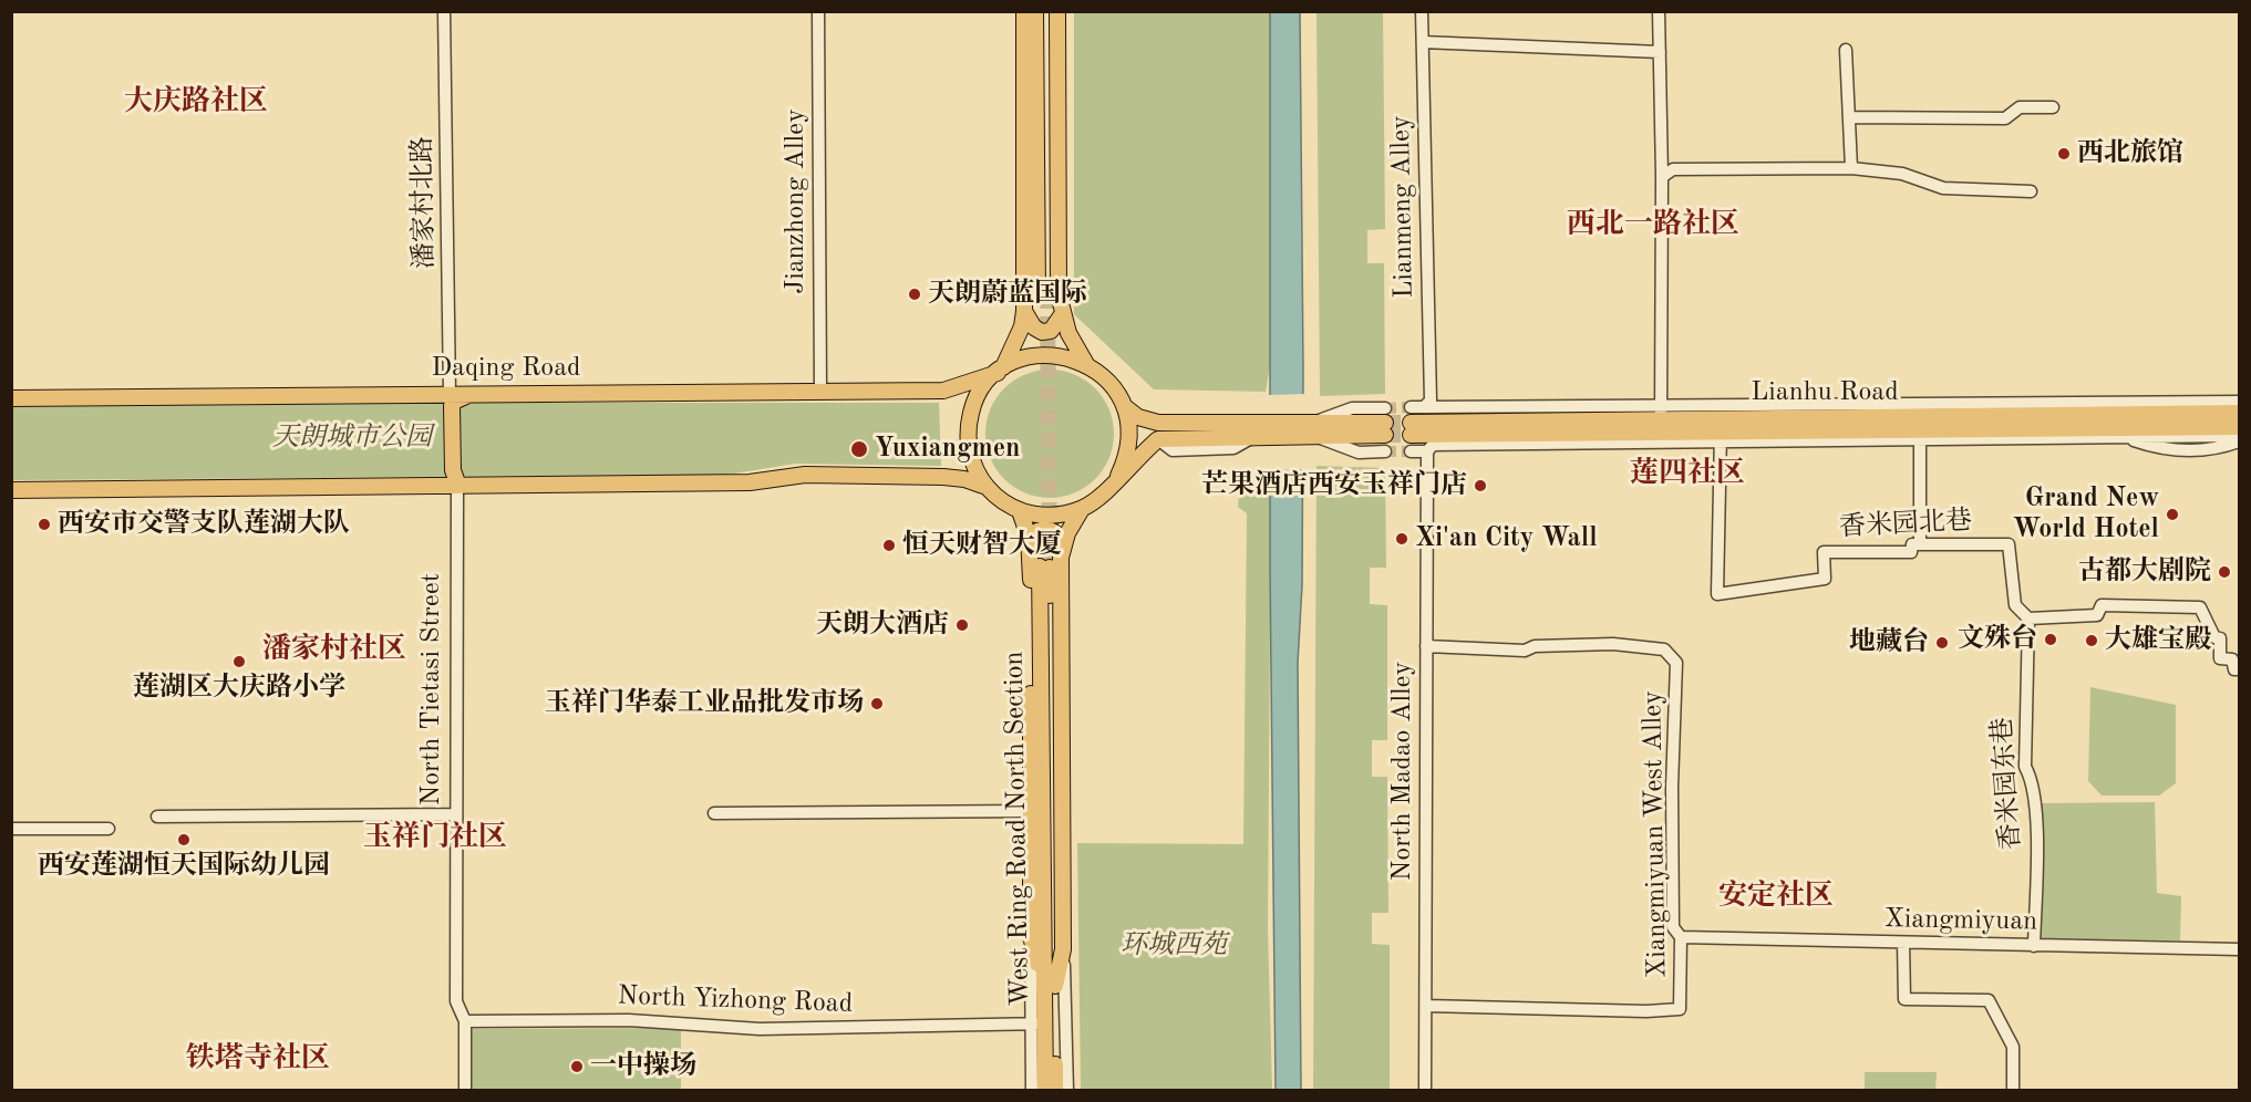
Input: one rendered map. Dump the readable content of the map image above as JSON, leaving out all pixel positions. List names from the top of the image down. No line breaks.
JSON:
{"streets":{"main road":["Daqing Road","Lianhu Road","West Ring Road North Section"],"street":["Jianzhong Alley","潘家村北路","Lianmeng Alley","香米园北巷","North Tietasi Street","North Madao Alley","香米园东巷","Xiangmiyuan West Alley","Xiangmiyuan","North Yizhong Road"]},"crossings":[["Jianzhong Alley","Daqing Road"],["潘家村北路","Daqing Road"],["Lianhu Road","香米园北巷"],["香米园北巷","香米园东巷"],["North Tietasi Street","North Yizhong Road"],["North Madao Alley","Xiangmiyuan West Alley"],["香米园东巷","Xiangmiyuan"],["West Ring Road North Section","North Yizhong Road"],["Xiangmiyuan West Alley","Xiangmiyuan"]],"districts":["大庆路社区","西北一路社区","莲四社区","潘家村社区","玉祥门社区","安定社区","铁塔寺社区"],"parks":["天朗城市公园","环城西苑"],"places":["西北旅馆","天朗蔚蓝国际","Yuxiangmen","芒果酒店西安玉祥门店","Grand New World Hotel","西安市交警支队莲湖大队","Xi'an City Wall","恒天财智大厦","古都大剧院","天朗大酒店","文殊台","大雄宝殿","地藏台","莲湖区大庆路小学","玉祥门华泰工业品批发市场","西安莲湖恒天国际幼儿园","一中操场"]}
